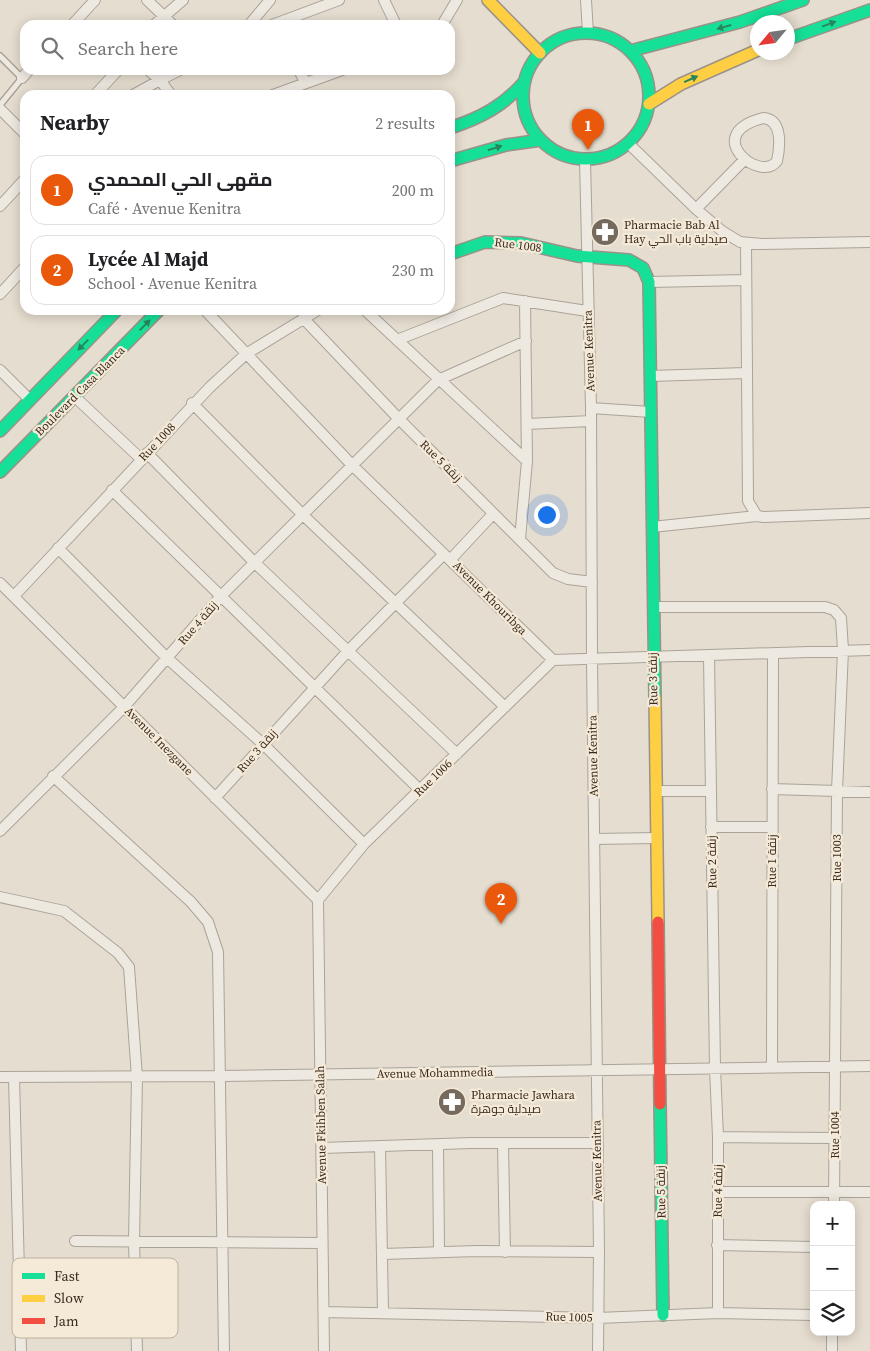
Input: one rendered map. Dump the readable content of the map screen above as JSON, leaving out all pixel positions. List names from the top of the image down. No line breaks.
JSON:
{"streets":{"main road":["Rue 1008","Boulevard Casa Blanca","Rue 5 زنقة","Rue 3 زنقة"],"street":["Avenue Kenitra","Avenue Khouribga","Rue 4 زنقة","Avenue Inezgane","Rue 1006","Rue 1003","Rue 1 زنقة","Rue 2 زنقة","Avenue Mohammedia","Avenue Fkihben Salah","Rue 1004","Rue 1005"]},"crossings":[["Rue 1008","Avenue Kenitra"],["Rue 1008","Rue 5 زنقة"],["Rue 1008","Avenue Khouribga"],["Rue 1008","Avenue Inezgane"],["Avenue Kenitra","Rue 5 زنقة"],["Avenue Kenitra","Avenue Mohammedia"],["Avenue Kenitra","Rue 1005"],["Rue 5 زنقة","Rue 4 زنقة"],["Rue 5 زنقة","Rue 3 زنقة"],["Rue 5 زنقة","Avenue Mohammedia"],["Rue 5 زنقة","Rue 1005"],["Avenue Khouribga","Rue 4 زنقة"],["Avenue Khouribga","Rue 3 زنقة"],["Avenue Khouribga","Rue 1006"],["Rue 4 زنقة","Avenue Inezgane"],["Rue 4 زنقة","Rue 2 زنقة"],["Rue 4 زنقة","Avenue Mohammedia"],["Rue 4 زنقة","Rue 1005"],["Rue 3 زنقة","Avenue Inezgane"],["Rue 3 زنقة","Rue 1003"],["Rue 3 زنقة","Avenue Mohammedia"],["Avenue Inezgane","Rue 1006"],["Avenue Inezgane","Avenue Fkihben Salah"],["Rue 1006","Avenue Fkihben Salah"],["Rue 1003","Avenue Mohammedia"],["Rue 1003","Rue 1004"],["Rue 1 زنقة","Avenue Mohammedia"],["Rue 2 زنقة","Avenue Mohammedia"],["Avenue Mohammedia","Avenue Fkihben Salah"],["Avenue Mohammedia","Rue 1004"],["Avenue Fkihben Salah","Rue 1005"]],"places":{"pharmacy":["Pharmacie Bab Al Hay صيدلية باب الحي","Pharmacie Jawhara صيدلية جوهرة"]},"legend":["Fast","Slow","Jam"],"north":"bottom left","page":{"search":"Search here","heading":["Nearby","2 results"],"pins":["1","2"],"list":[{"mark":"1","name":"مقهى الحي المحمدي","note":"Café · Avenue Kenitra","value":"200 m"},{"mark":"2","name":"Lycée Al Majd","note":"School · Avenue Kenitra","value":"230 m"}],"map_buttons":["+","−"]}}
